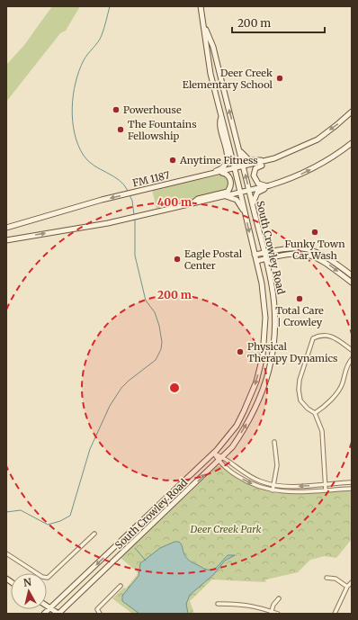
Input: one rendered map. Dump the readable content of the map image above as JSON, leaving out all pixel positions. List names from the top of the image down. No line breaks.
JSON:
{"streets":{"main road":["FM 1187","South Crowley Road"]},"crossings":[["FM 1187","South Crowley Road"]],"parks":["Deer Creek Park"],"places":["Deer Creek Elementary School","Powerhouse","The Fountains Fellowship","Anytime Fitness","Funky Town Car Wash","Eagle Postal Center","Total Care | Crowley","Physical Therapy Dynamics"],"scale_bar":"200 m","north":"top","rings":["400 m","200 m"]}
